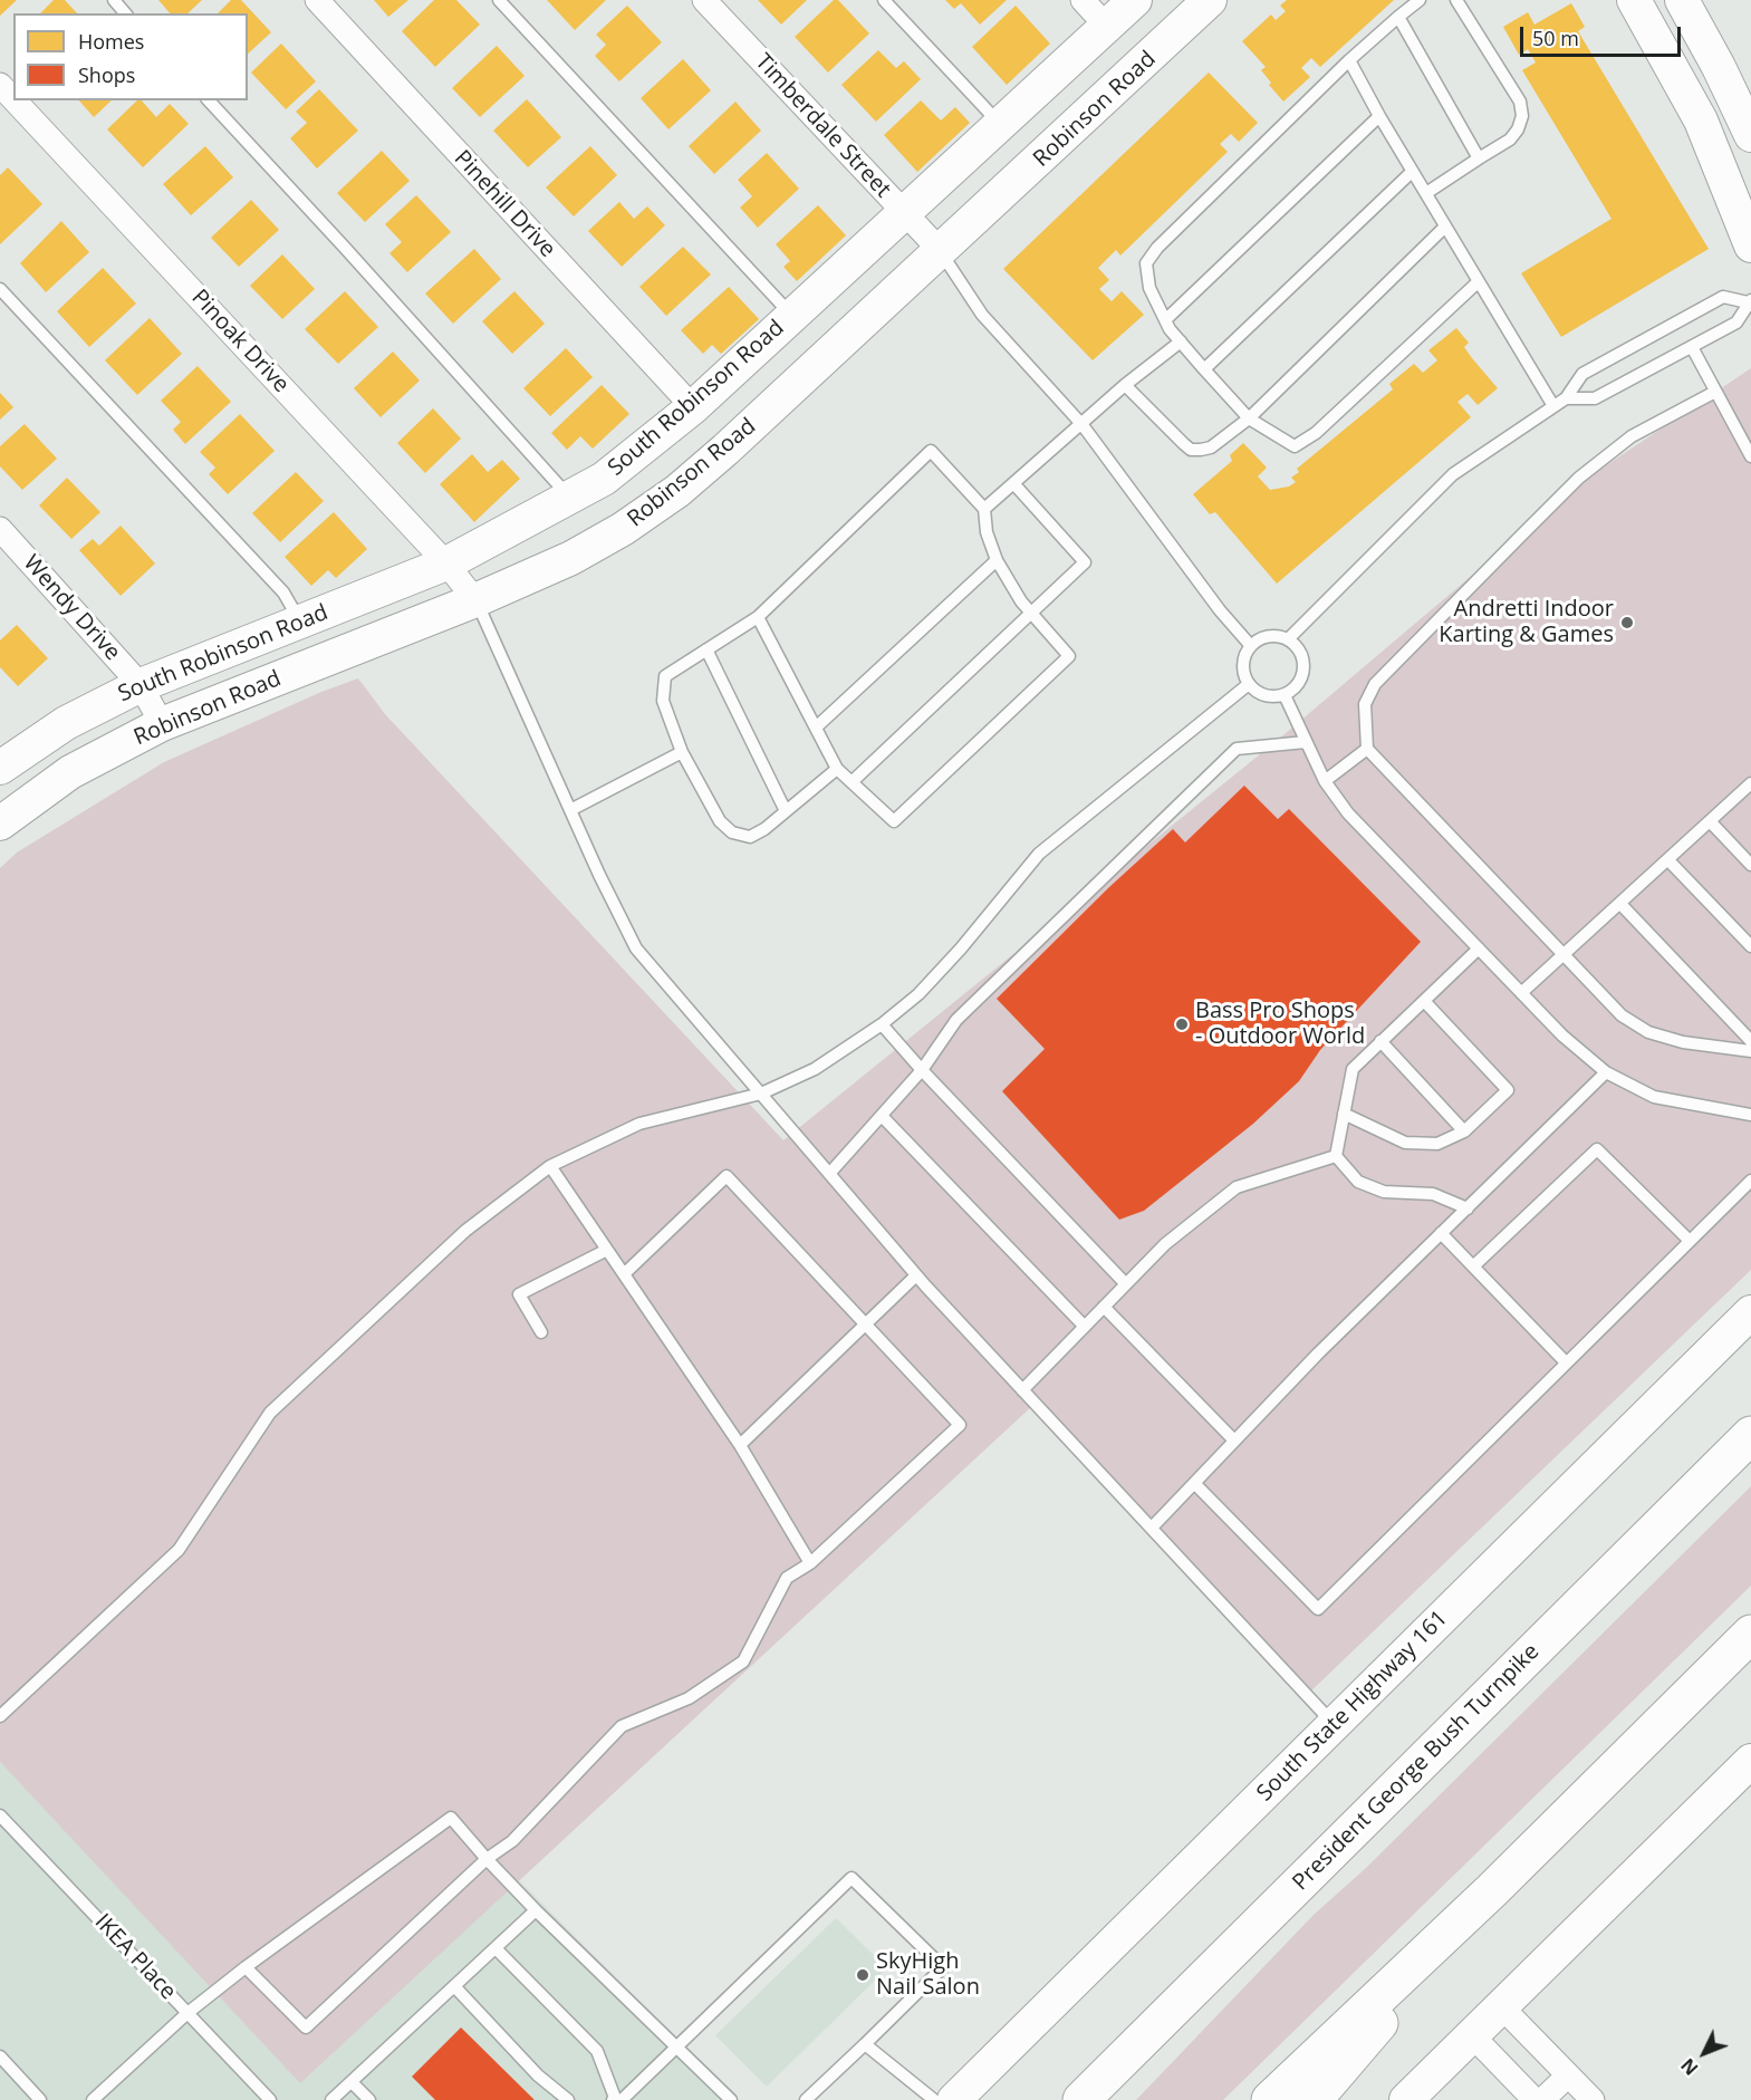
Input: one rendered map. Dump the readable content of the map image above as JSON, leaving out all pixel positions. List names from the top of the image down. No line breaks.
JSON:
{"streets":{"highway":["President George Bush Turnpike"],"street":["Robinson Road","Timberdale Street","Pinehill Drive","Pinoak Drive","South Robinson Road","Wendy Drive","South State Highway 161"],"lane":["IKEA Place"]},"crossings":[["Robinson Road","Timberdale Street"],["Robinson Road","Pinoak Drive"],["Robinson Road","Wendy Drive"],["Timberdale Street","South Robinson Road"],["Pinehill Drive","South Robinson Road"],["Pinoak Drive","South Robinson Road"],["South Robinson Road","Wendy Drive"]],"places":["Andretti Indoor Karting & Games","Bass Pro Shops - Outdoor World","SkyHigh Nail Salon"],"legend":["Homes","Shops"],"scale_bar":"50 m","north":"bottom left"}
